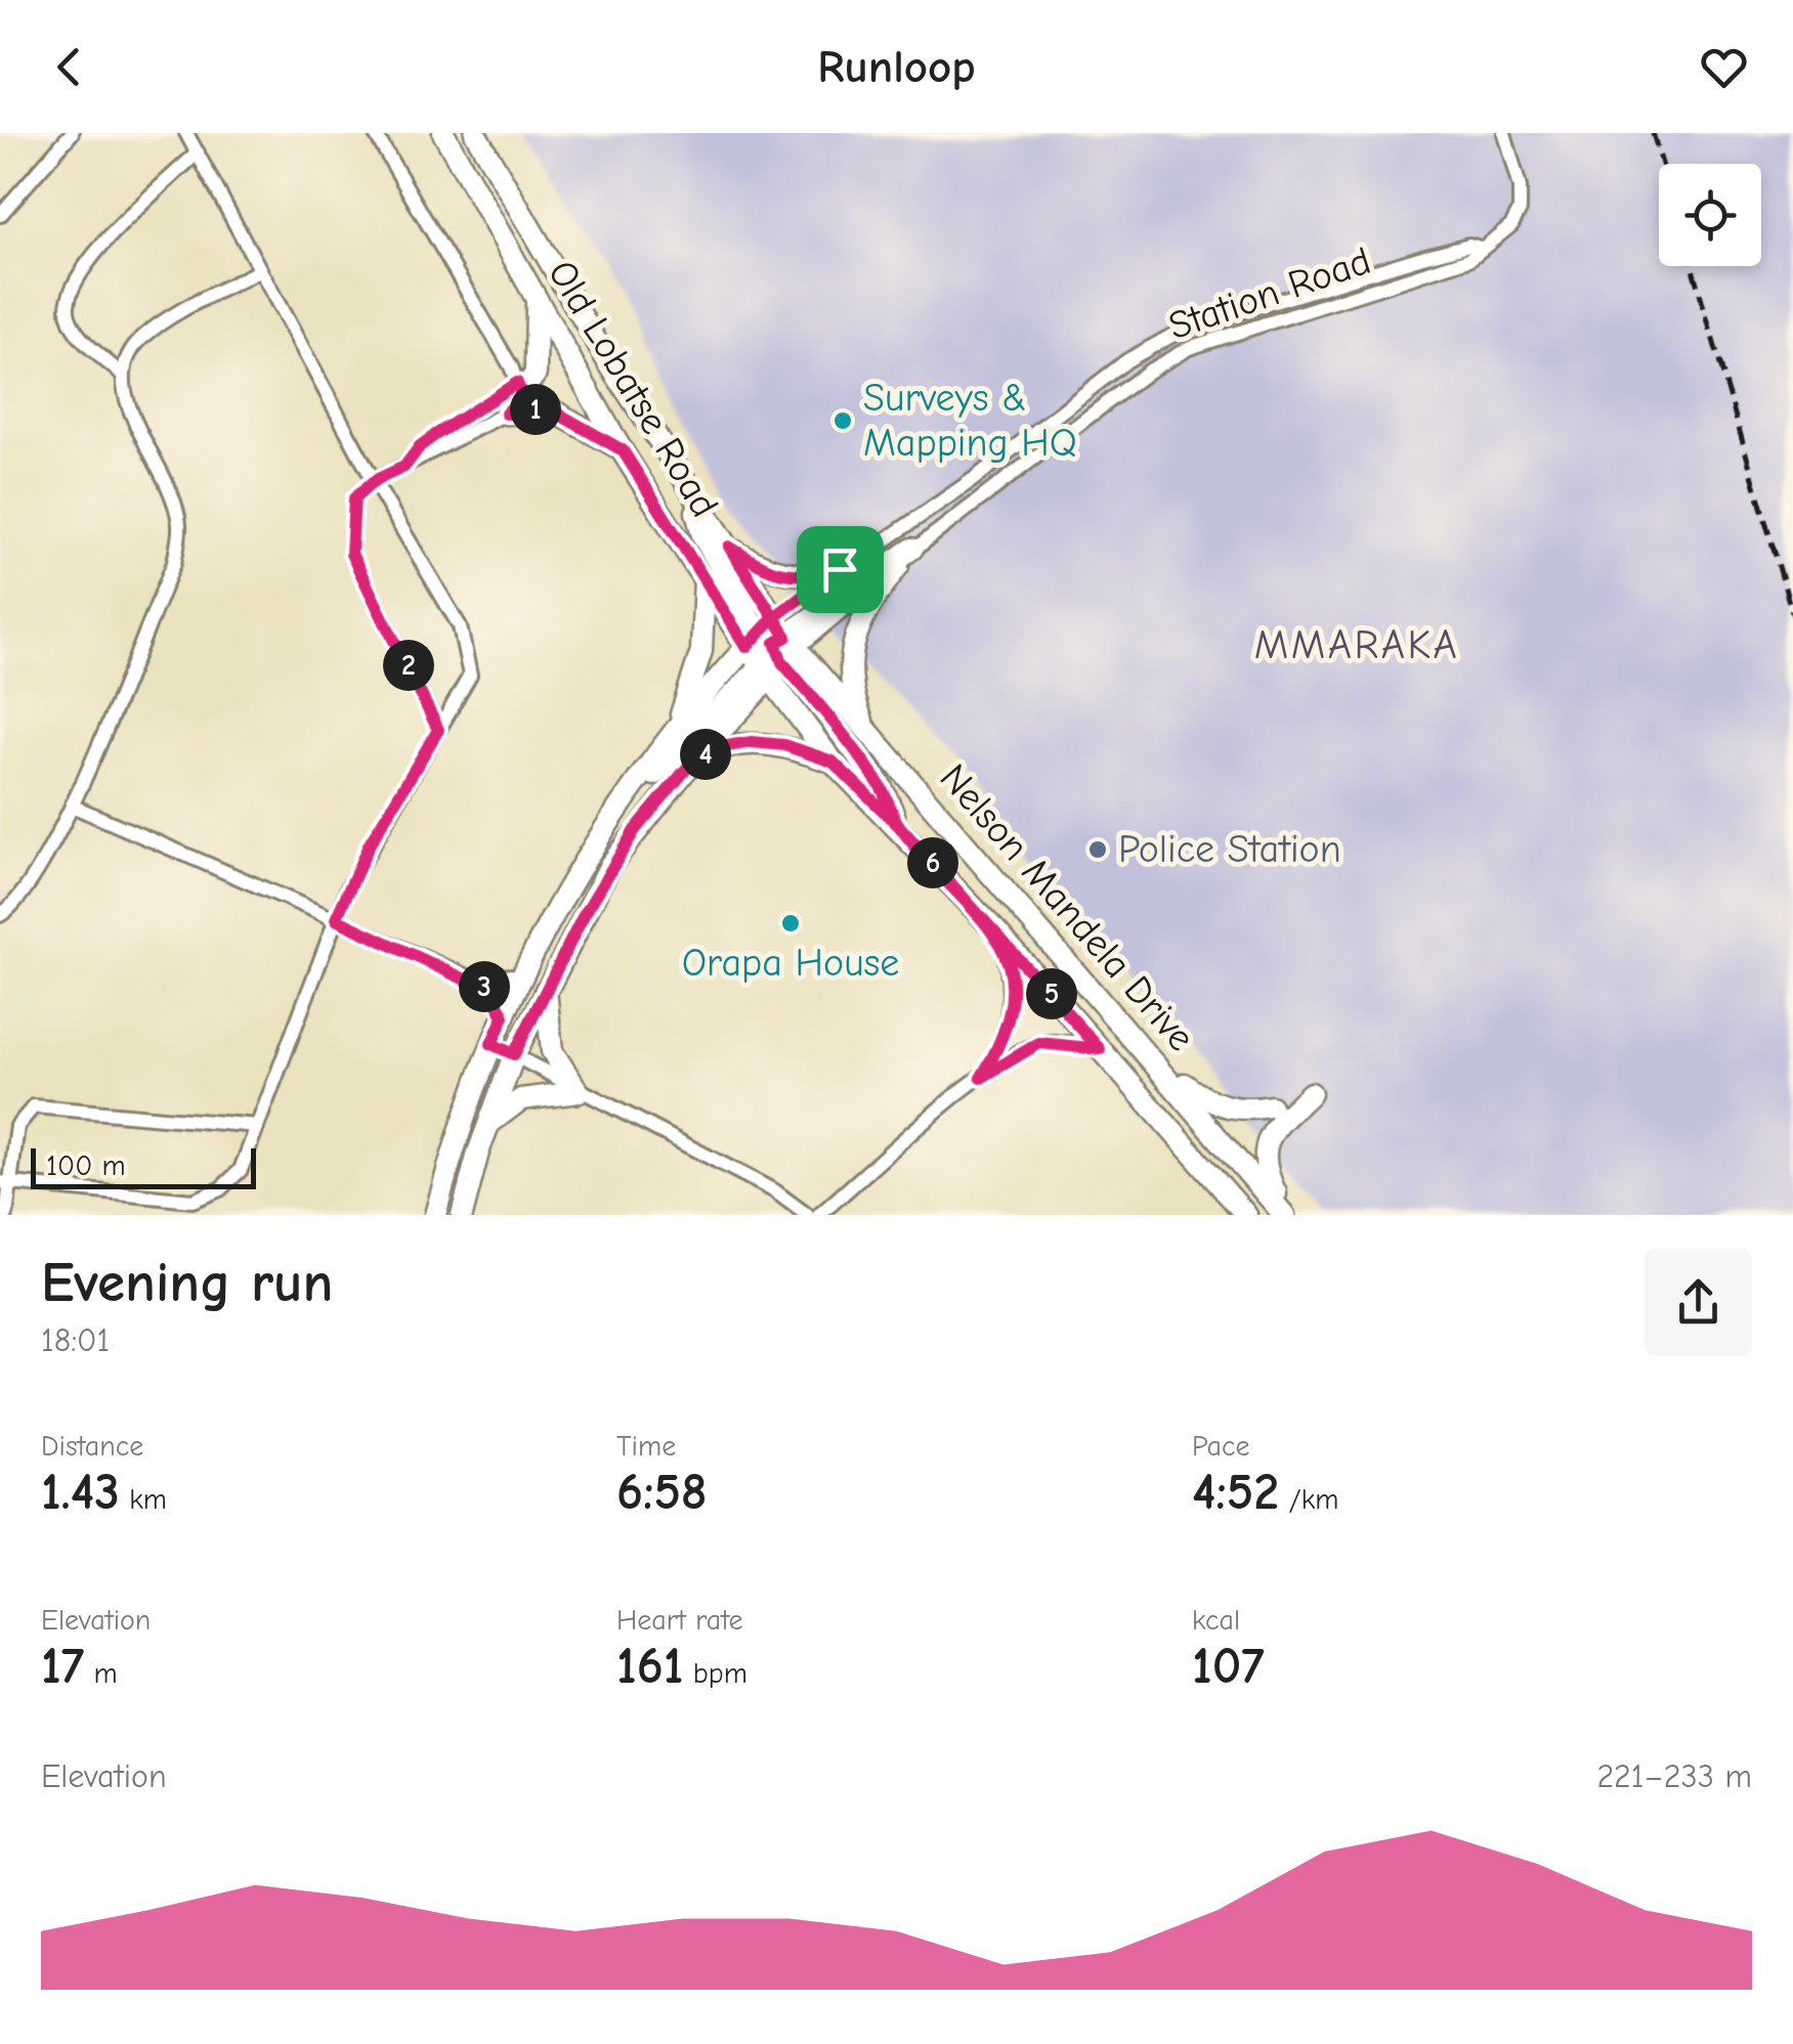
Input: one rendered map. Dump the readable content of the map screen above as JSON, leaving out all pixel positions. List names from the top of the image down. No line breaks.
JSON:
{"streets":{"main road":["Old Lobatse Road","Nelson Mandela Drive"],"street":["Station Road"]},"crossings":[["Old Lobatse Road","Nelson Mandela Drive"]],"districts":["MMARAKA"],"places":["Surveys & Mapping HQ","Police Station","Orapa House"],"scale_bar":"100 m","page":{"header":"Runloop","pins":["1","2","4","6","3","5"],"scale":"100 m","heading":["Evening run","18:01"],"stats":[["Distance","1.43 km"],["Time","6:58"],["Pace","4:52 /km"],["Elevation","17 m"],["Heart rate","161 bpm"],["kcal","107"]],"chart":["Elevation","221–233 m"]}}
